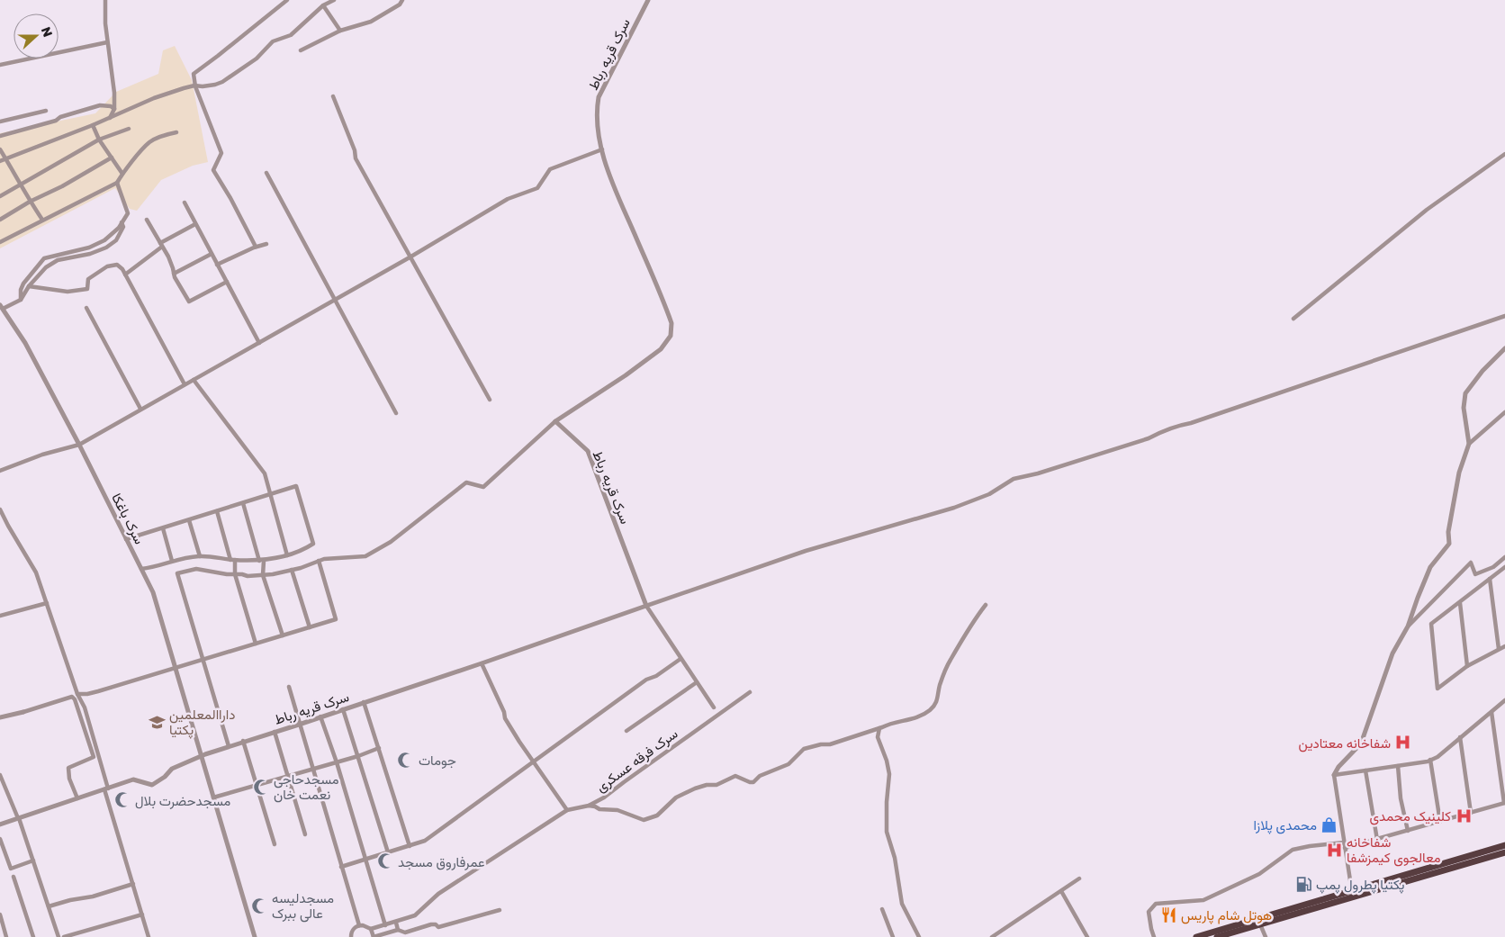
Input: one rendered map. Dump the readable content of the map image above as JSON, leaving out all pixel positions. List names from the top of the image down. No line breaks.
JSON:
{"streets":{"street":["سرک قریه رباط","سرک باغکا","سرک فرقه عسکری"]},"crossings":[["سرک قریه رباط","سرک باغکا"]],"places":{"school or university":["داراالمعلمین پکتیا"],"hospital":["شفاخانه معتادین","کلینیک محمدی","شفاخانه معالجوی کیمزشفا"],"mosque":["جومات","مسجدحاجی نعمت خان","مسجدحضرت بلال","عمرفاروق مسجد","مسجدلیسه عالی ببرک"],"shop":["محمدی پلازا"],"fuel station":["پکتیا پطرول پمپ"],"restaurant":["هوتل شام پاریس"]},"north":"right"}
